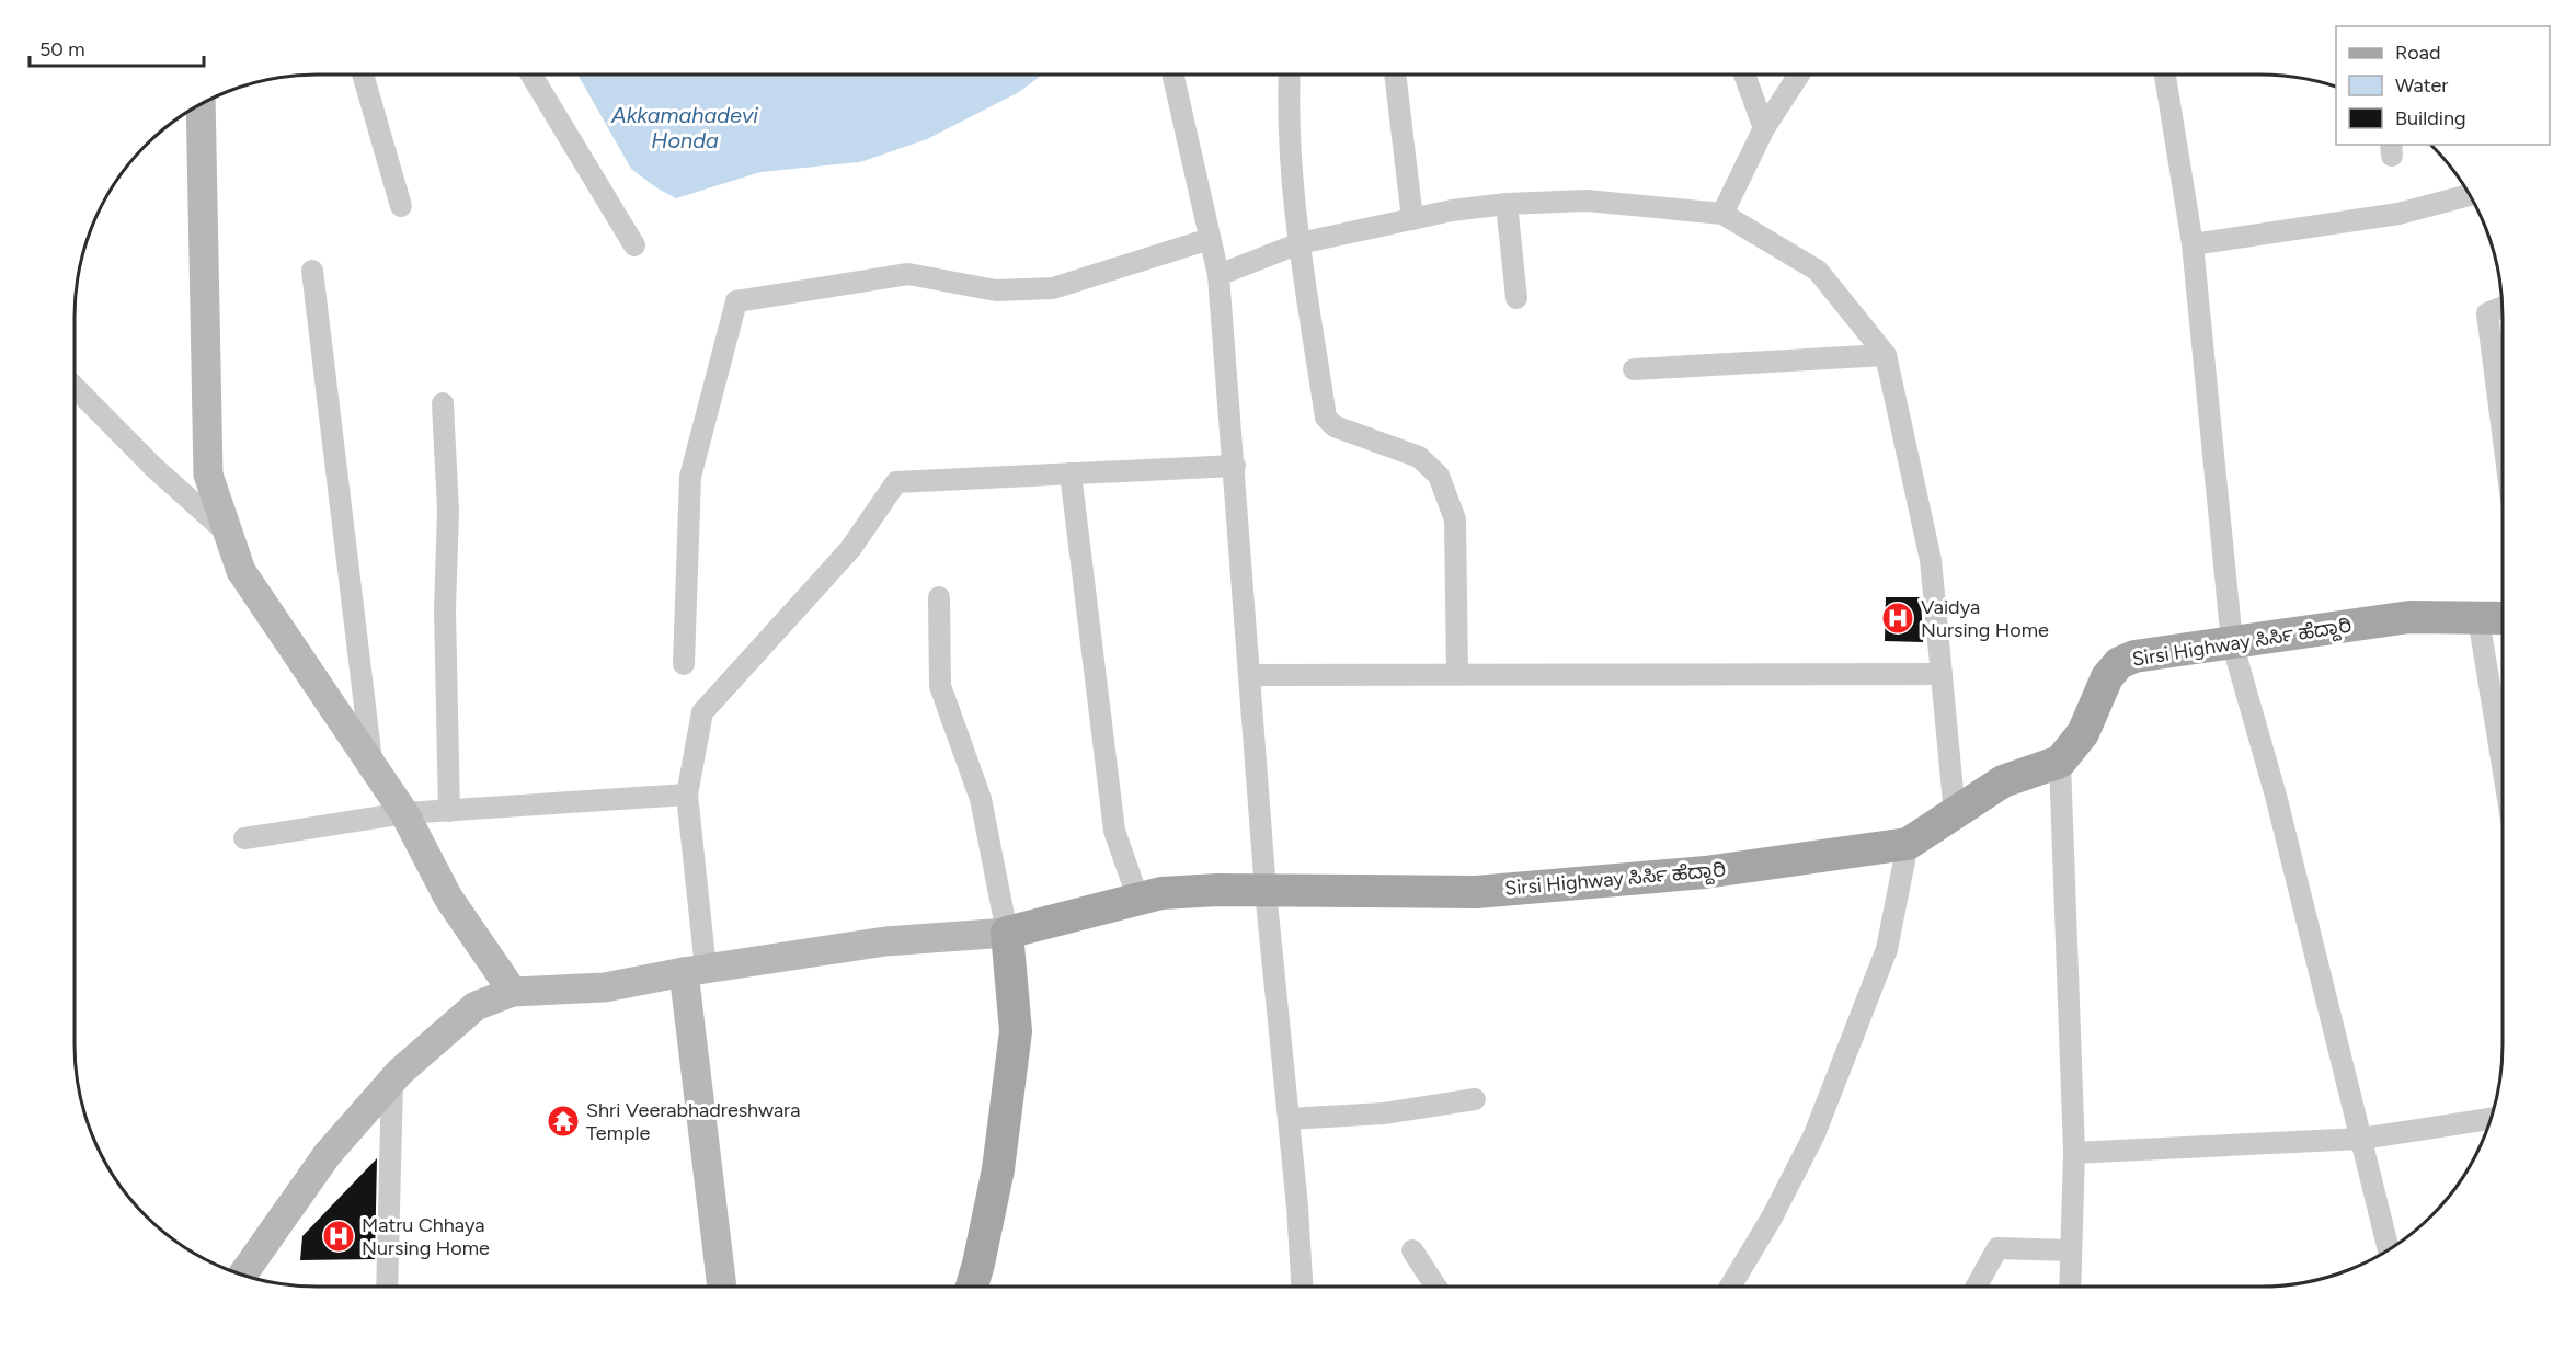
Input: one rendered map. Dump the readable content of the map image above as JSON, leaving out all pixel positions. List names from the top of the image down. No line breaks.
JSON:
{"streets":{"main road":["Sirsi Highway ಸಿರ್ಸಿ ಹೆದ್ದಾರಿ"]},"water":["Akkamahadevi Honda"],"places":{"hospital":["Vaidya Nursing Home","Matru Chhaya Nursing Home"],"temple":["Shri Veerabhadreshwara Temple"]},"legend":["Road","Water","Building"],"scale_bar":"50 m"}
